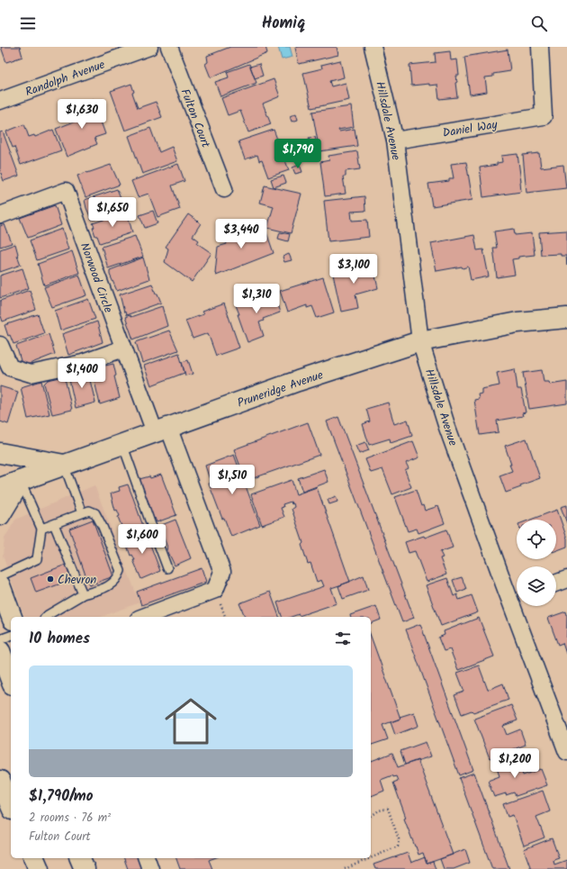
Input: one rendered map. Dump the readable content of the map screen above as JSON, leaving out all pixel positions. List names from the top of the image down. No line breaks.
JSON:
{"streets":{"main road":["Pruneridge Avenue"],"street":["Randolph Avenue","Fulton Court","Hillsdale Avenue","Daniel Way","Norwood Circle"]},"crossings":[["Hillsdale Avenue","Daniel Way"],["Hillsdale Avenue","Pruneridge Avenue"],["Norwood Circle","Pruneridge Avenue"]],"places":["Chevron"],"page":{"header":"Homiq","price":["$1,630","$1,790","$1,650","$3,440","$3,100","$1,310","$1,400","$1,510","$1,600","$1,200"],"heading":"10 homes","list":[{"name":"$1,790/mo","note":"2 rooms · 76 m² · Fulton Court"}]}}
